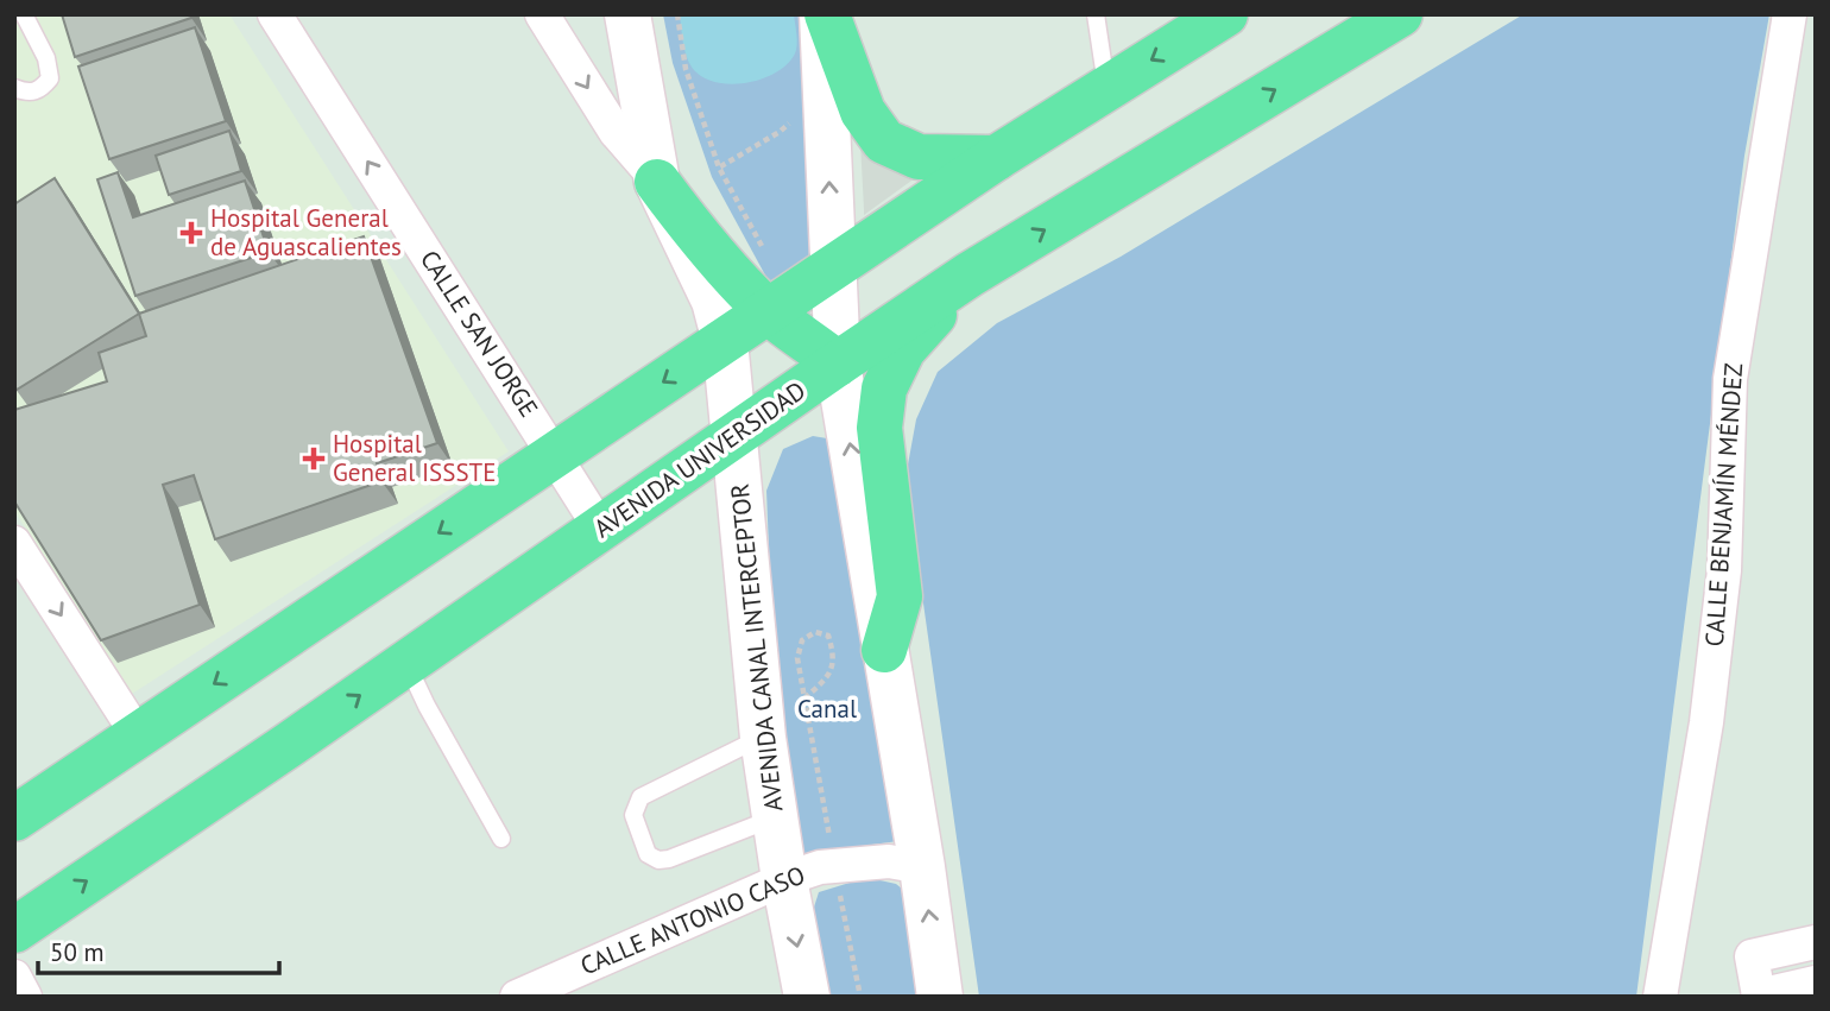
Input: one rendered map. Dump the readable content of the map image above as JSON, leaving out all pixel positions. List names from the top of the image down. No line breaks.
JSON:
{"streets":{"main road":["AVENIDA UNIVERSIDAD","AVENIDA CANAL INTERCEPTOR"],"street":["CALLE SAN JORGE","CALLE BENJAMÍN MÉNDEZ","CALLE ANTONIO CASO"]},"crossings":[["CALLE SAN JORGE","AVENIDA UNIVERSIDAD"],["AVENIDA UNIVERSIDAD","AVENIDA CANAL INTERCEPTOR"],["AVENIDA CANAL INTERCEPTOR","CALLE ANTONIO CASO"]],"parks":["Canal"],"places":{"health":["Hospital General de Aguascalientes","Hospital General ISSSTE"]},"scale_bar":"50 m"}
